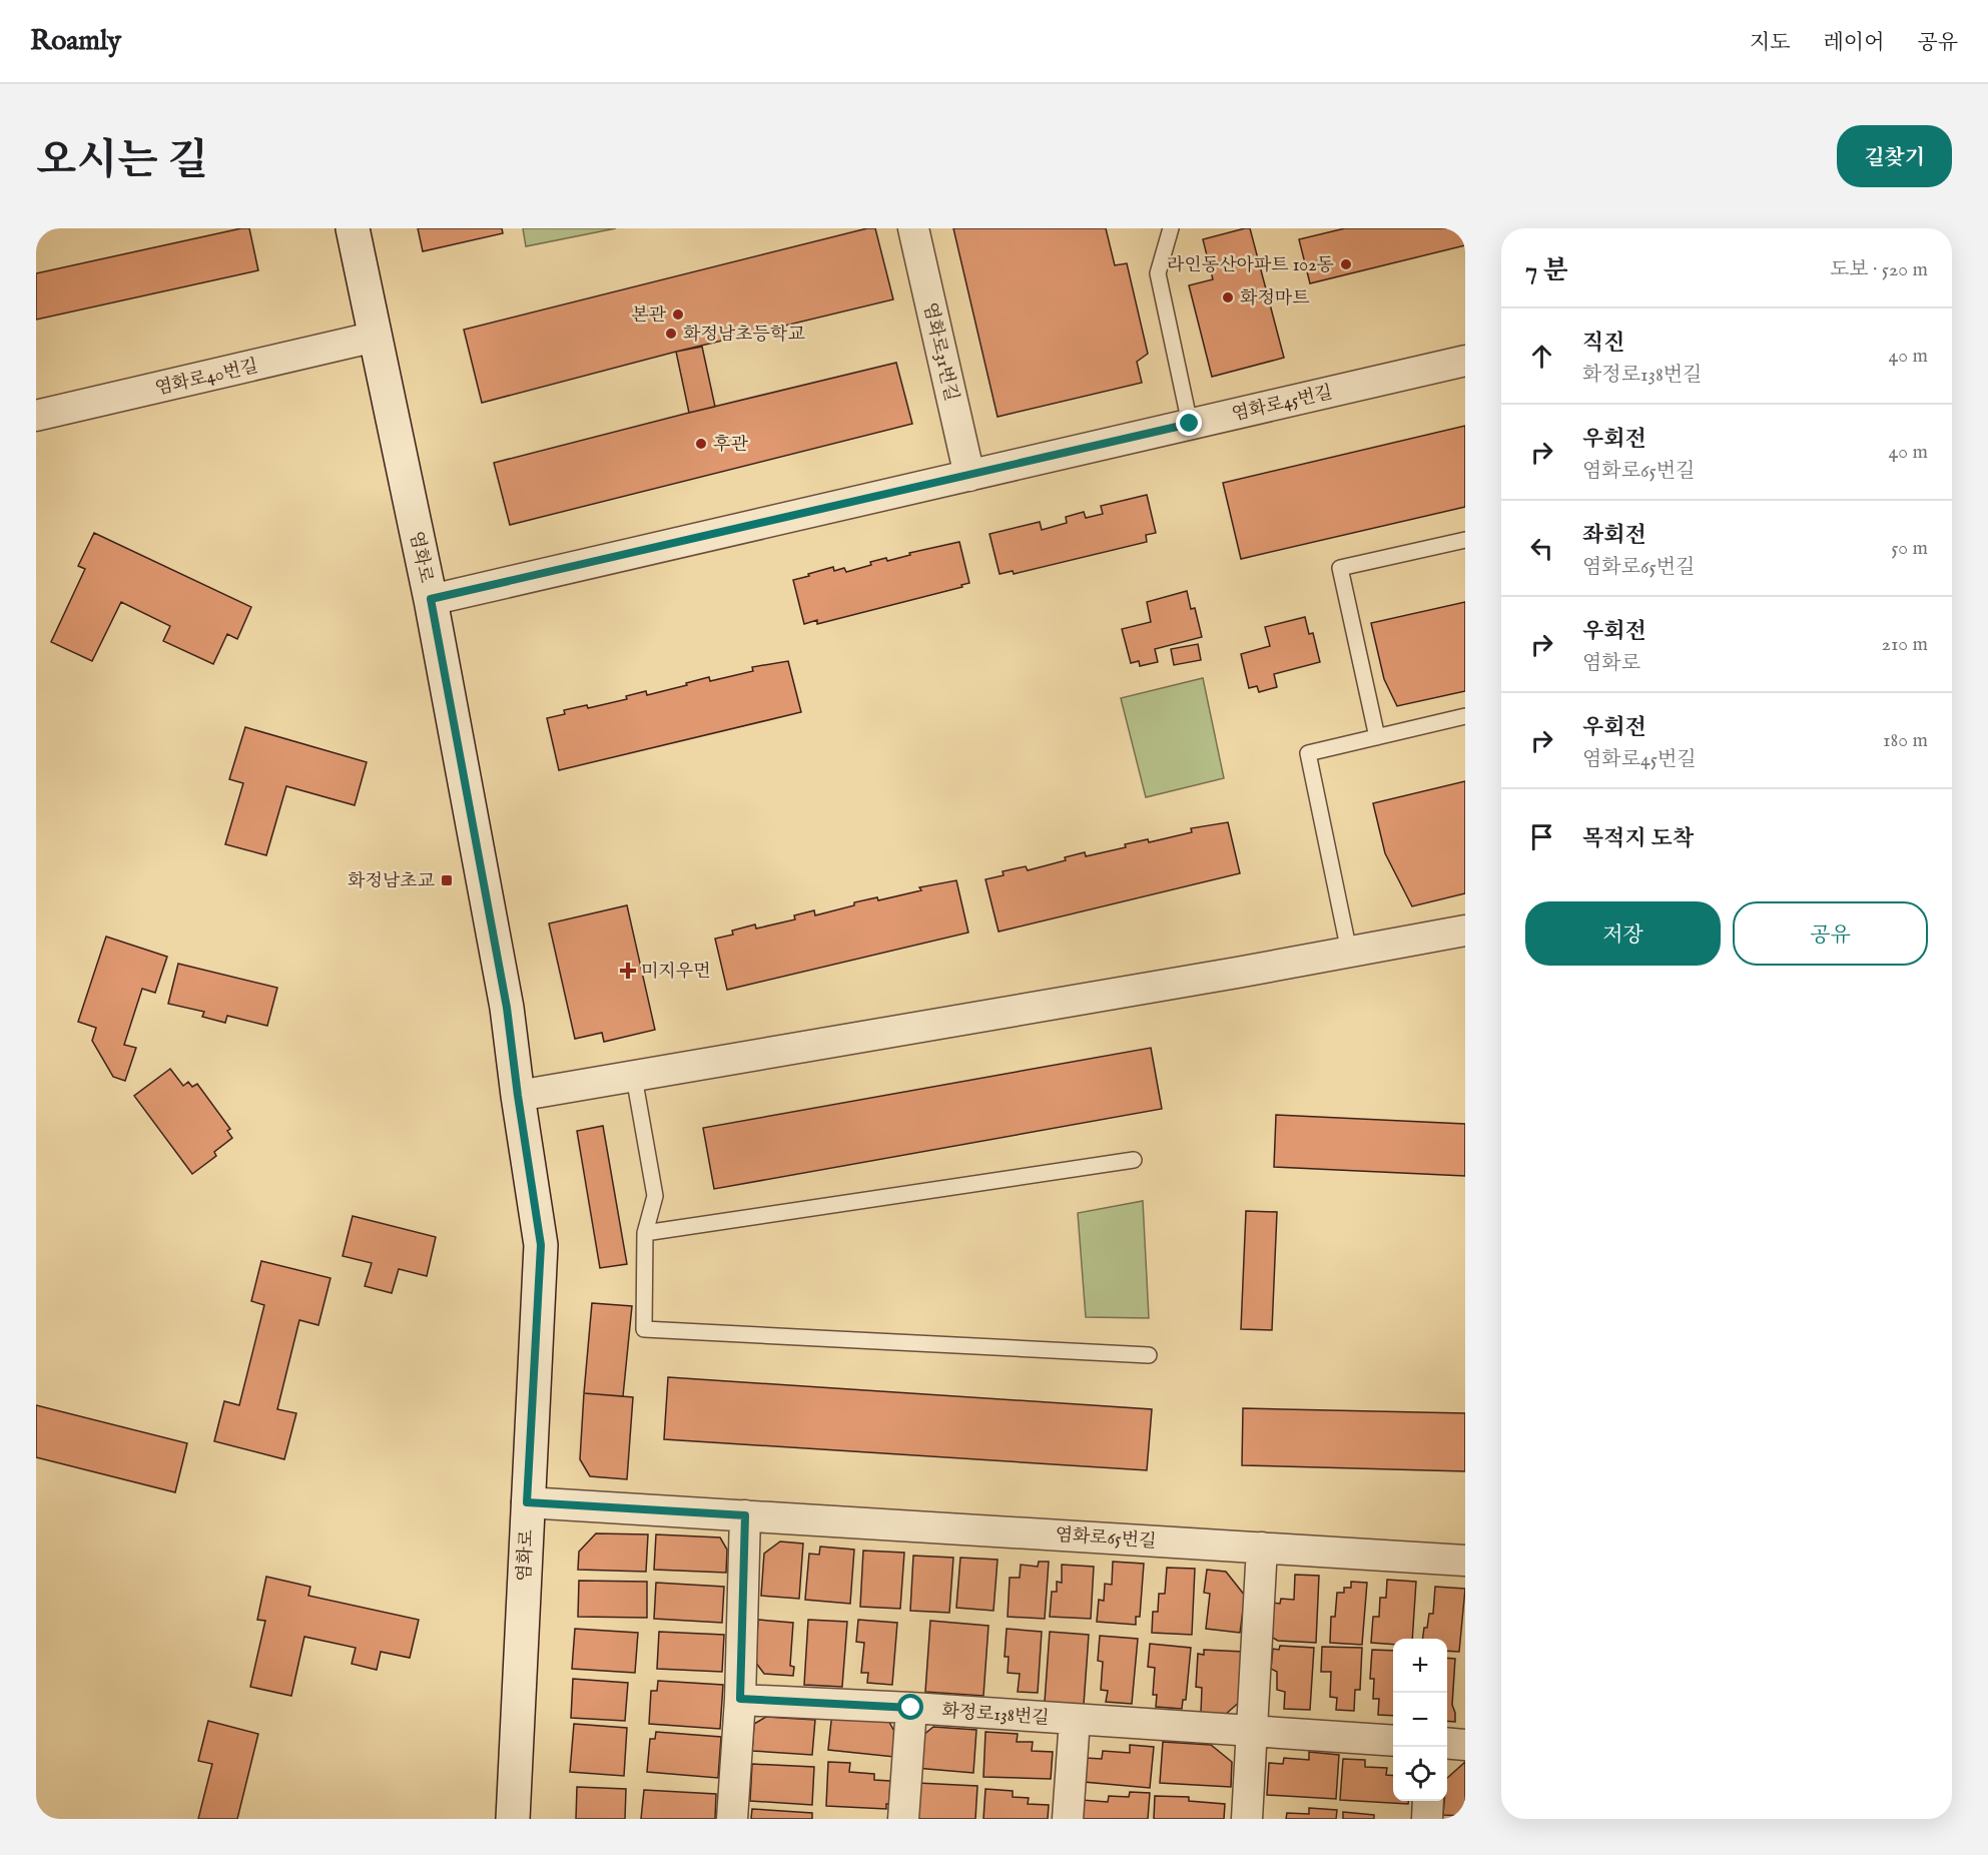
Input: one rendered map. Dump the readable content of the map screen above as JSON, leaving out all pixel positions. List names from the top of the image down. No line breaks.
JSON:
{"streets":{"street":["염화로31번길","염화로40번길","염화로45번길","염화로","염화로65번길","화정로138번길"]},"crossings":[["염화로31번길","염화로45번길"],["염화로40번길","염화로"],["염화로45번길","염화로"],["염화로","염화로65번길"]],"places":{"other":["라인동산아파트 102동","화정마트","본관","화정남초등학교","후관"],"transit":["화정남초교"],"health":["미지우먼"]},"page":{"header":"Roamly","nav":["지도","레이어","공유"],"title":"오시는 길","buttons":["길찾기",["저장","공유"]],"heading":["7 분","도보 · 520 m"],"list":[["직진","화정로138번길","40 m"],["우회전","염화로65번길","40 m"],["좌회전","염화로65번길","50 m"],["우회전","염화로","210 m"],["우회전","염화로45번길","180 m"],"목적지 도착"],"map_buttons":["+","−"]}}
